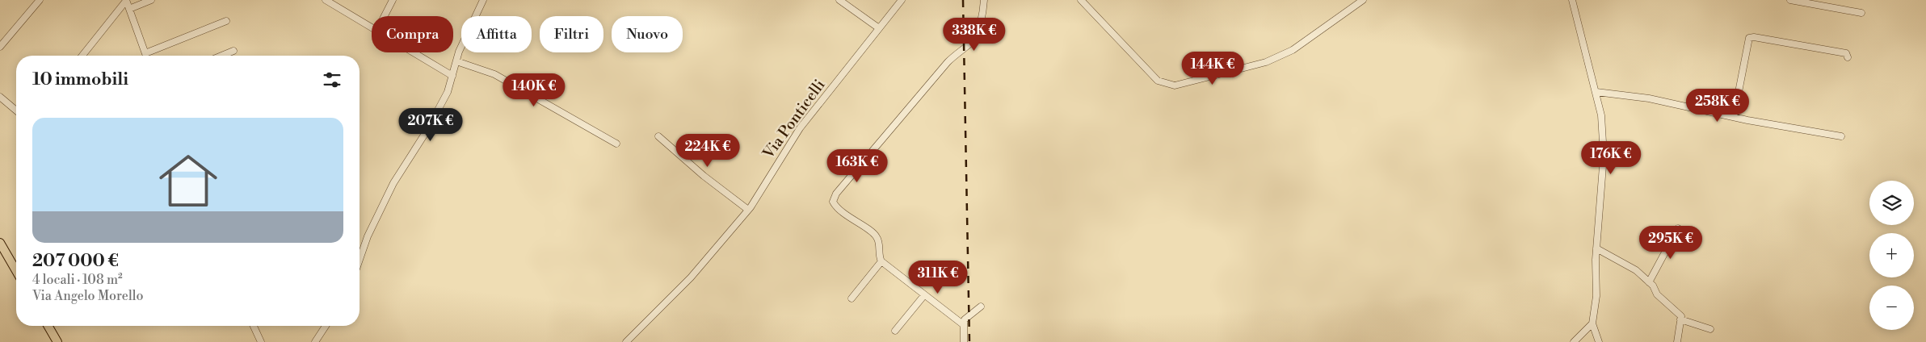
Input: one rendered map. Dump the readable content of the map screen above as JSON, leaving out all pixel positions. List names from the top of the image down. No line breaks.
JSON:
{"streets":{"street":["Via Ponticelli"]},"page":{"chip":["Compra","Affitta","Filtri","Nuovo"],"price":["338K €","144K €","140K €","258K €","207K €","224K €","176K €","163K €","295K €","311K €"],"heading":"10 immobili","list":[{"name":"207 000 €","note":"4 locali · 108 m² · Via Angelo Morello"}],"map_buttons":["+","−"]}}
